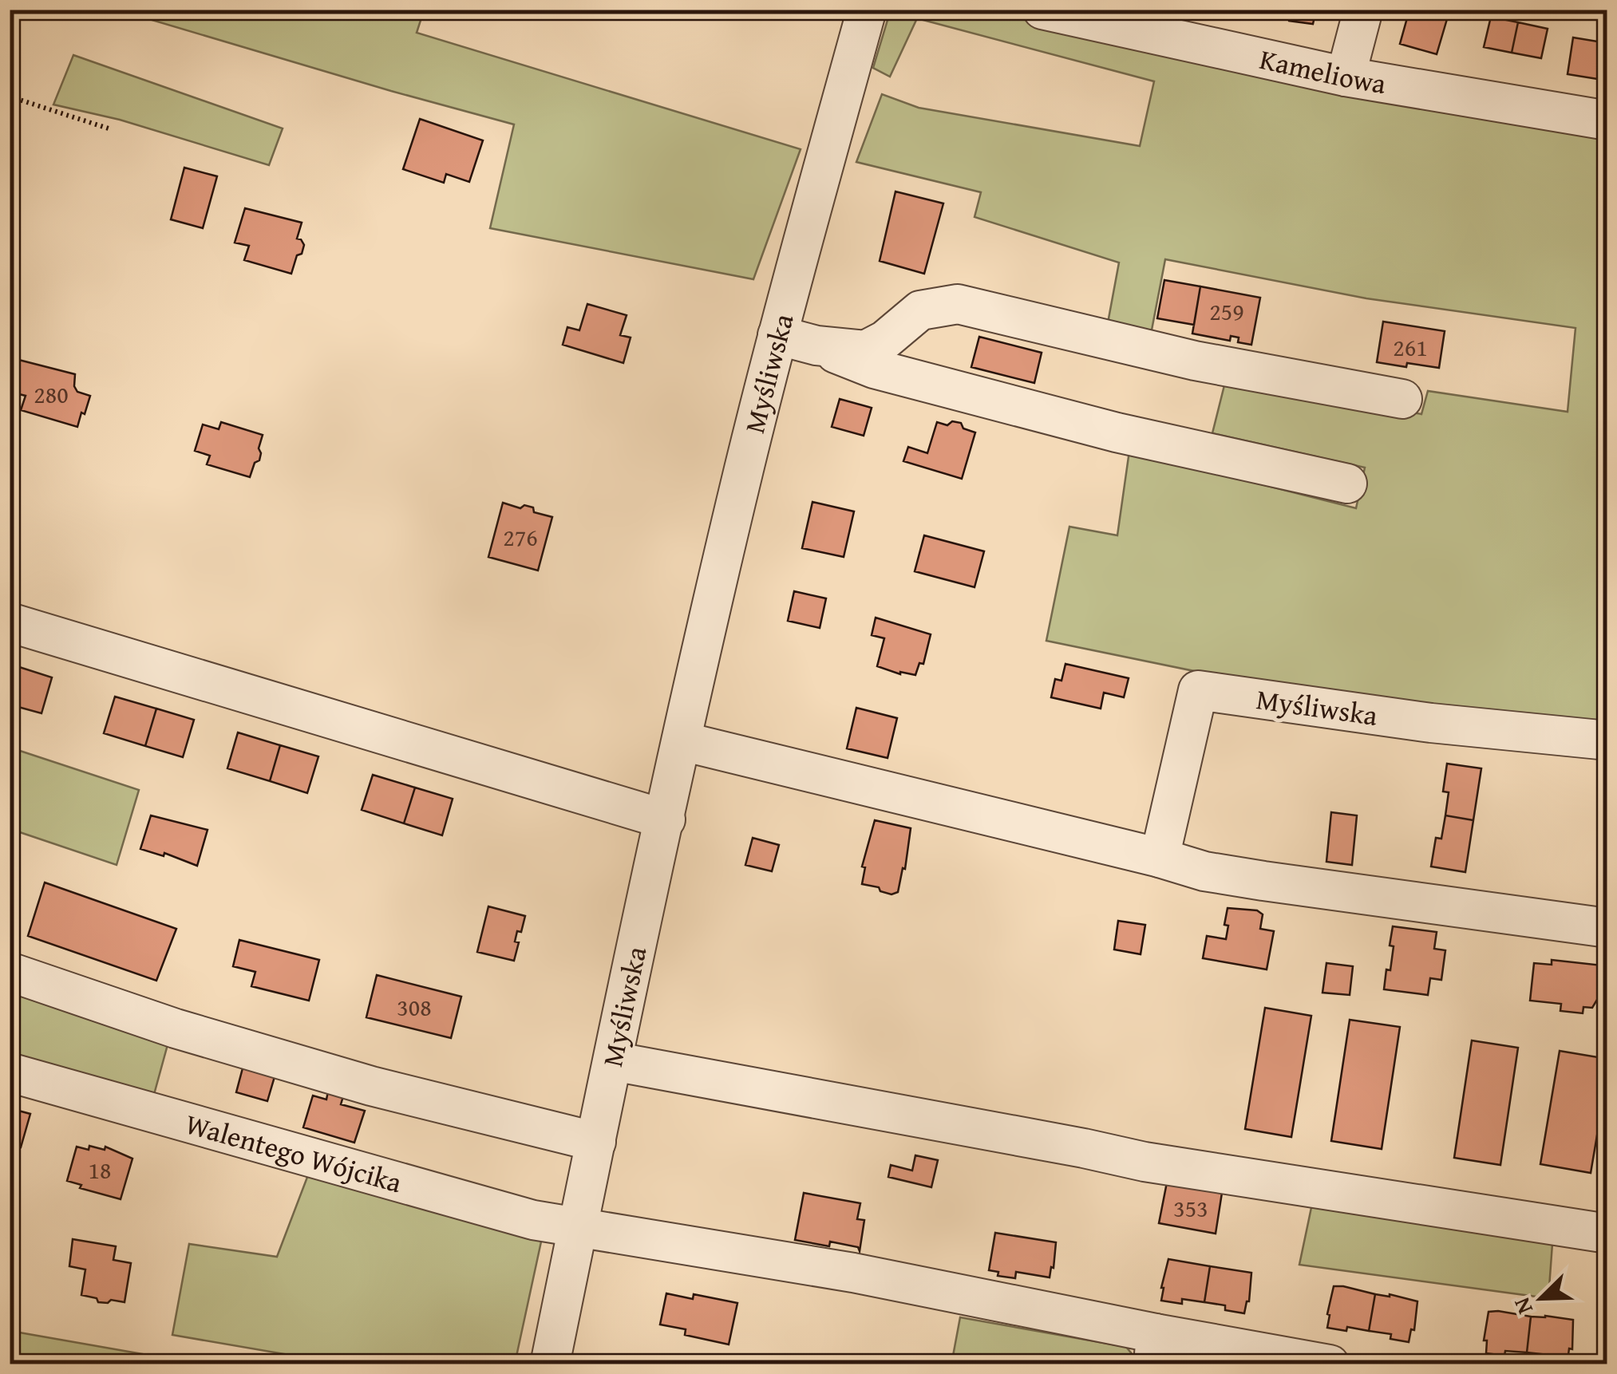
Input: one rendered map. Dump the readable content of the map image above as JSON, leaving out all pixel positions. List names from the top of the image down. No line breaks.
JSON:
{"streets":{"street":["Kameliowa","Myśliwska","Walentego Wójcika"]},"crossings":[["Myśliwska","Walentego Wójcika"]],"house_numbers":["259","261","280","276","308","18","353"],"north":"bottom left"}
